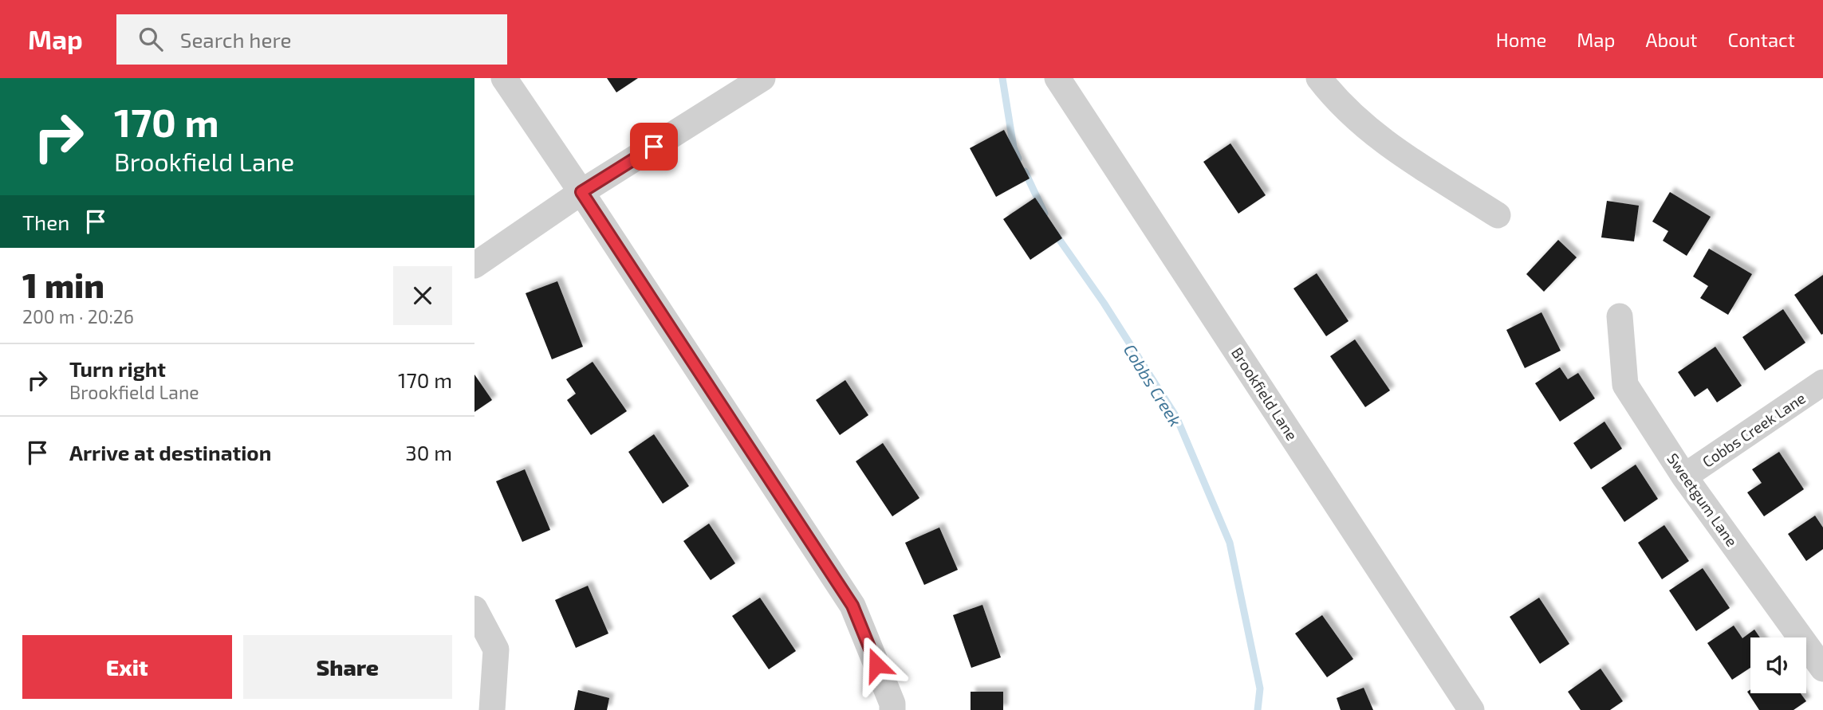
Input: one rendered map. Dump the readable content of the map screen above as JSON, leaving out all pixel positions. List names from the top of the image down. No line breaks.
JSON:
{"streets":{"street":["Brookfield Lane","Cobbs Creek Lane","Sweetgum Lane"]},"crossings":[["Cobbs Creek Lane","Sweetgum Lane"]],"water":["Cobbs Creek"],"page":{"header":"Map","search":"Search here","nav":["Home","Map","About","Contact"],"turn":["170 m","Brookfield Lane"],"then":"Then","heading":["1 min","200 m · 20:26"],"list":[{"name":"Turn right","note":"Brookfield Lane","value":"170 m"},{"name":"Arrive at destination","value":"30 m"}],"buttons":["Exit","Share"]}}
